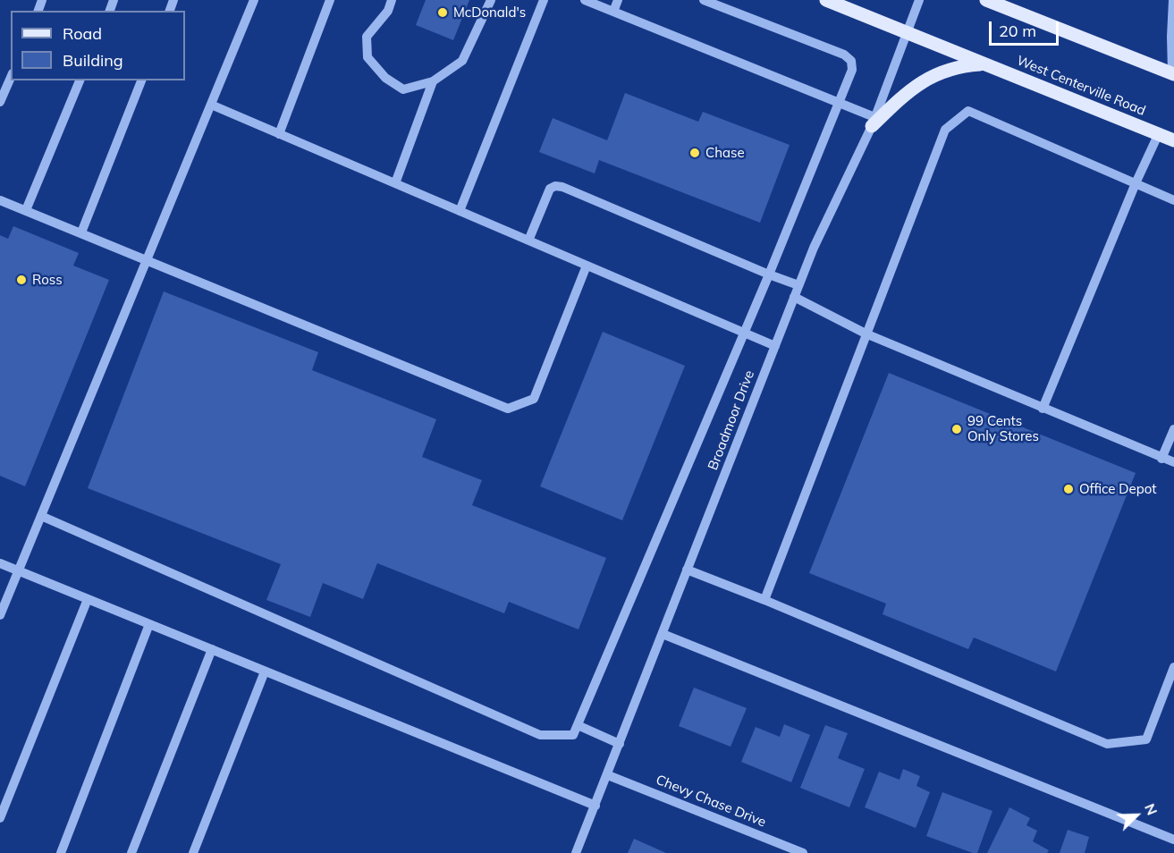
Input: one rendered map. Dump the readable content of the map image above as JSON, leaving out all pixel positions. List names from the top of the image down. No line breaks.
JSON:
{"streets":{"main road":["West Centerville Road"],"street":["Broadmoor Drive","Chevy Chase Drive"]},"crossings":[["West Centerville Road","Broadmoor Drive"],["Broadmoor Drive","Chevy Chase Drive"]],"places":["McDonald's","Chase","Ross","99 Cents Only Stores","Office Depot"],"legend":["Road","Building"],"scale_bar":"20 m","north":"top right"}
